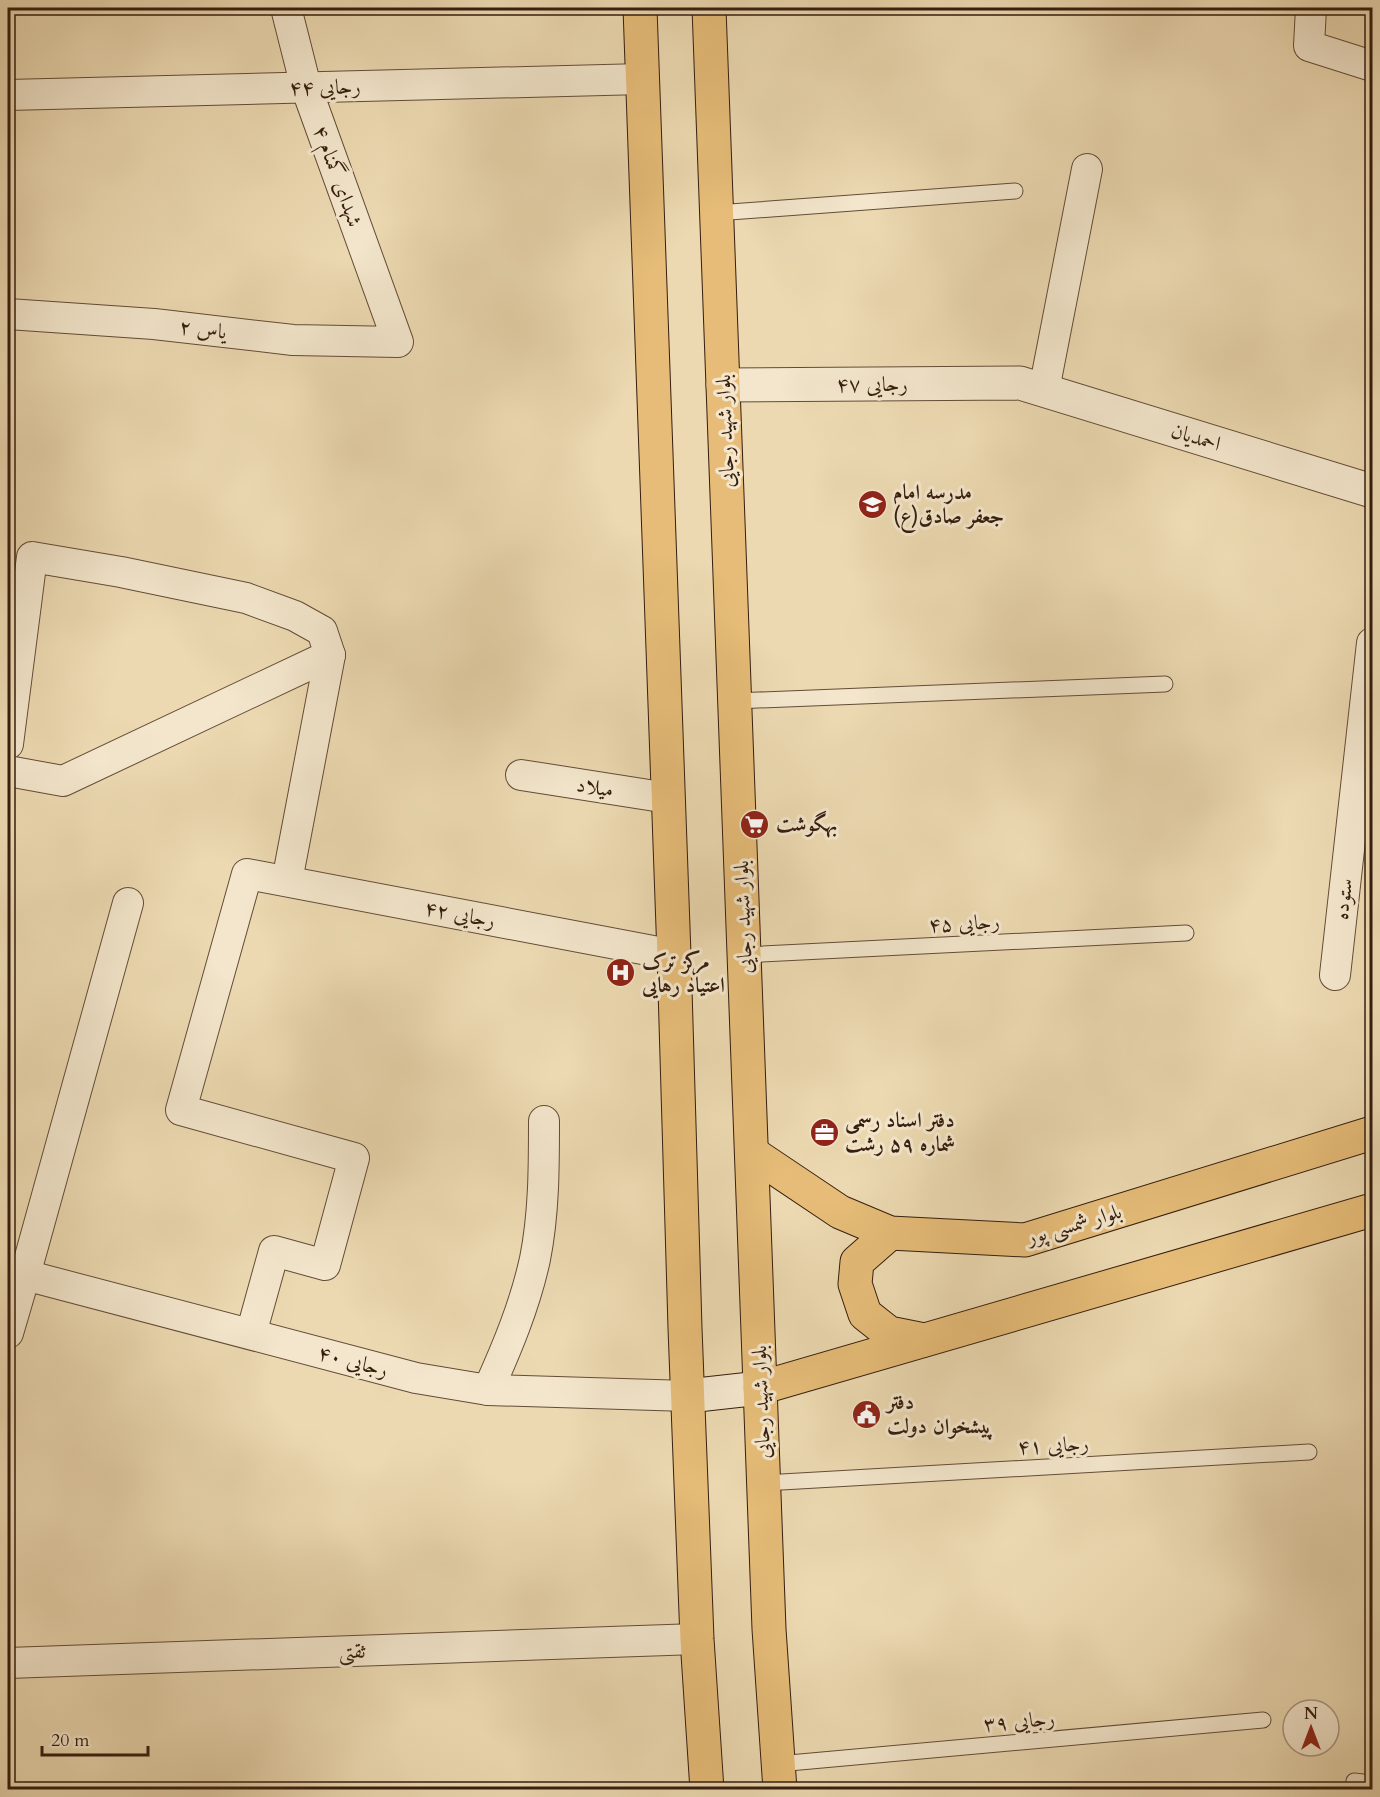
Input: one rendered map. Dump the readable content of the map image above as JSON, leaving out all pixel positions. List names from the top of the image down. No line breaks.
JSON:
{"streets":{"main road":["بلوار شهید رجایی","بلوار شمسی پور"],"street":["رجایی ۴۴","شهدای گمنام ۴","یاس ۲","رجایی ۴۷","احمدیان","میلاد","ستوده","رجایی ۴۲","رجایی ۴۰","ثقتی"],"lane":["رجایی ۴۵","رجایی ۴۱","رجایی ۳۹"]},"crossings":[["رجایی ۴۴","شهدای گمنام ۴"],["شهدای گمنام ۴","یاس ۲"],["رجایی ۴۷","بلوار شهید رجایی"],["رجایی ۴۷","احمدیان"],["بلوار شهید رجایی","رجایی ۴۵"],["بلوار شهید رجایی","بلوار شمسی پور"],["بلوار شهید رجایی","رجایی ۴۱"],["بلوار شهید رجایی","رجایی ۳۹"],["رجایی ۴۲","رجایی ۴۰"]],"places":{"school or university":["مدرسه امام جعفر صادق(ع)"],"supermarket":["بهگوشت"],"hospital":["مرکز ترک اعتیاد رهایی"],"office":["دفتر اسناد رسمی شماره ۵۹ رشت"],"public building":["دفتر پیشخوان دولت"]},"scale_bar":"20 m","north":"top"}
